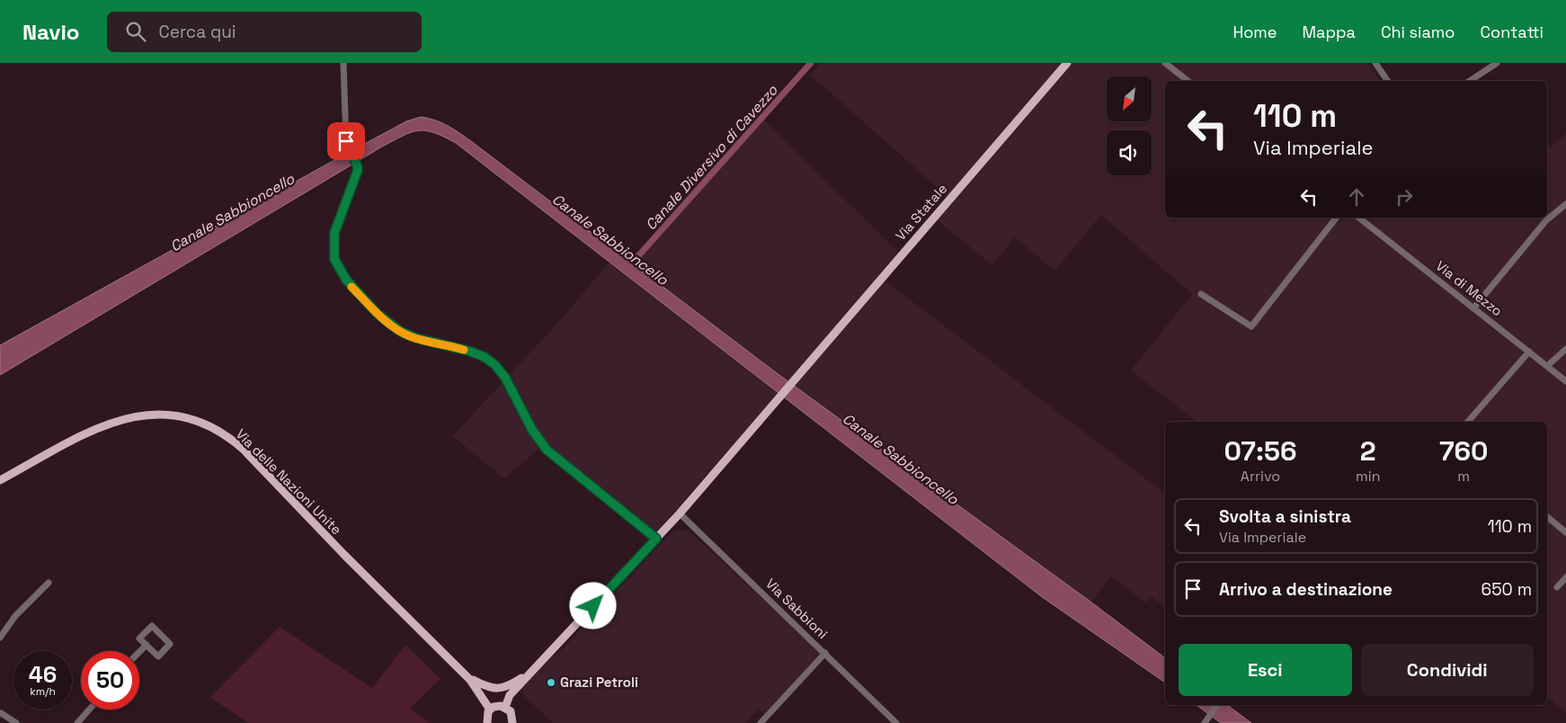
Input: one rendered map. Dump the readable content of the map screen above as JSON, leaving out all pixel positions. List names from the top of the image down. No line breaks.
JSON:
{"streets":{"main road":["Via Statale","Via delle Nazioni Unite"],"street":["Via di Mezzo","Via Sabbioni"]},"crossings":[["Via Statale","Via delle Nazioni Unite"],["Via Statale","Via Sabbioni"]],"water":["Canale Diversivo di Cavezzo","Canale Sabbioncello"],"places":["Grazi Petroli"],"north":"bottom left","page":{"header":"Navio","search":"Cerca qui","nav":["Home","Mappa","Chi siamo","Contatti"],"turn":["110 m","Via Imperiale"],"eta":["07:56","Arrivo","2","min","760","m"],"list":[{"name":"Svolta a sinistra","note":"Via Imperiale","value":"110 m"},{"name":"Arrivo a destinazione","value":"650 m"}],"buttons":["Esci","Condividi"],"speed":"46 km/h","limit":"50"}}
